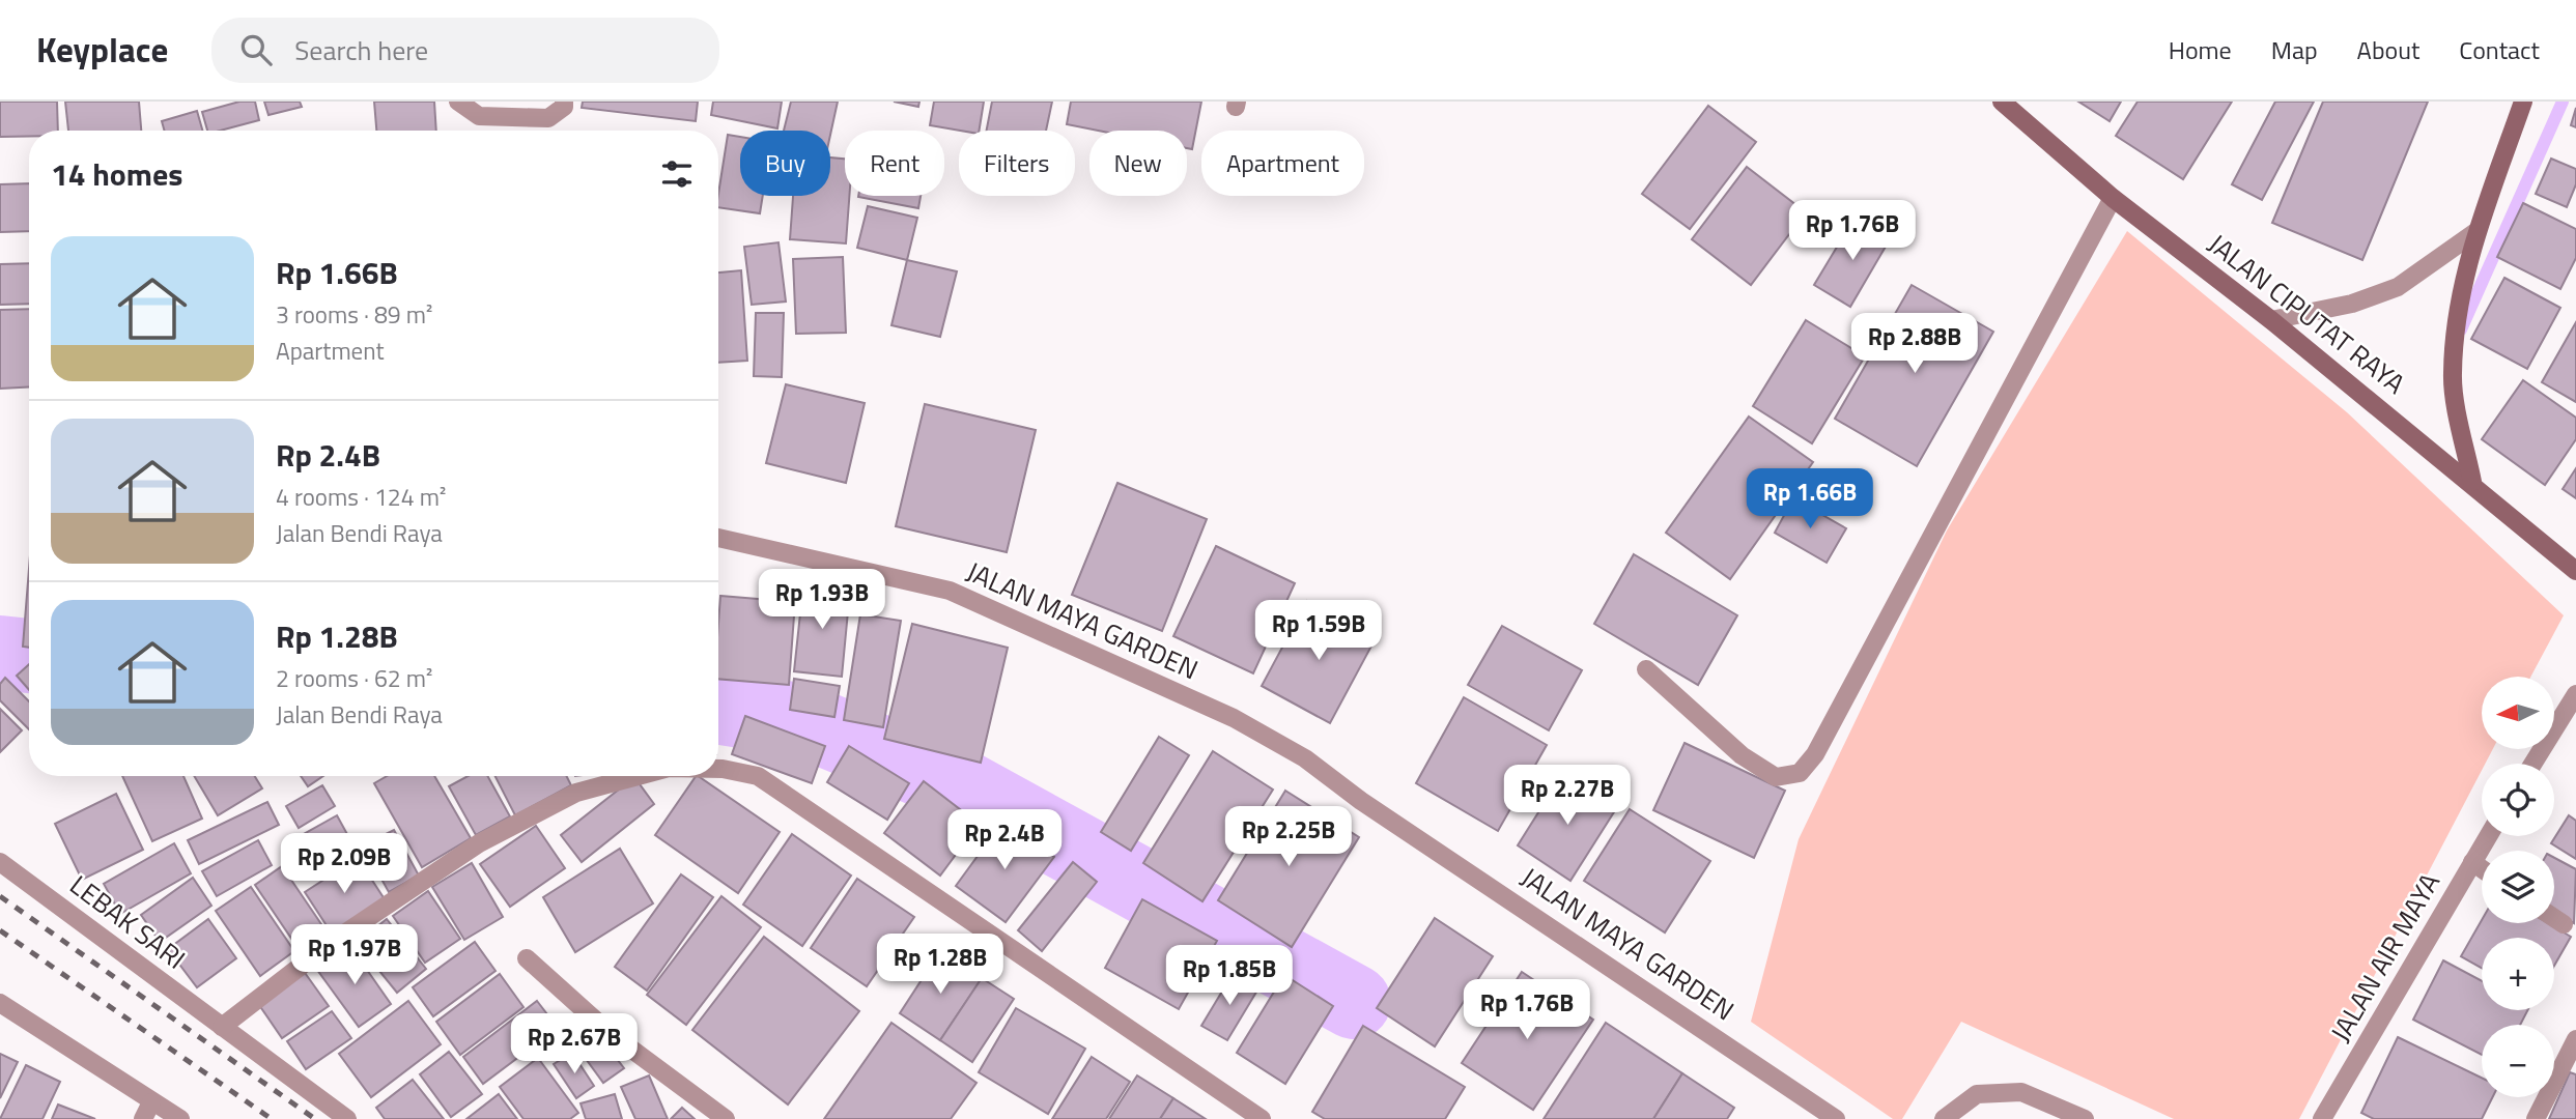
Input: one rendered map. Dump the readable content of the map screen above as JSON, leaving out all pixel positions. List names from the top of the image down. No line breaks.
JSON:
{"streets":{"main road":["JALAN CIPUTAT RAYA"],"street":["JALAN MAYA GARDEN","LEBAK SARI","JALAN AIR MAYA"]},"north":"left","page":{"header":"Keyplace","search":"Search here","nav":["Home","Map","About","Contact"],"chip":["Buy","Rent","Filters","New","Apartment"],"heading":"14 homes","price":["Rp 1.76B","Rp 2.88B","Rp 1.66B","Rp 1.93B","Rp 1.59B","Rp 2.27B","Rp 2.25B","Rp 2.4B","Rp 2.09B","Rp 1.97B","Rp 1.28B","Rp 1.85B","Rp 1.76B","Rp 2.67B"],"list":[{"name":"Rp 1.66B","note":"3 rooms · 89 m² · Apartment"},{"name":"Rp 2.4B","note":"4 rooms · 124 m² · Jalan Bendi Raya"},{"name":"Rp 1.28B","note":"2 rooms · 62 m² · Jalan Bendi Raya"}],"map_buttons":["+","−"]}}
